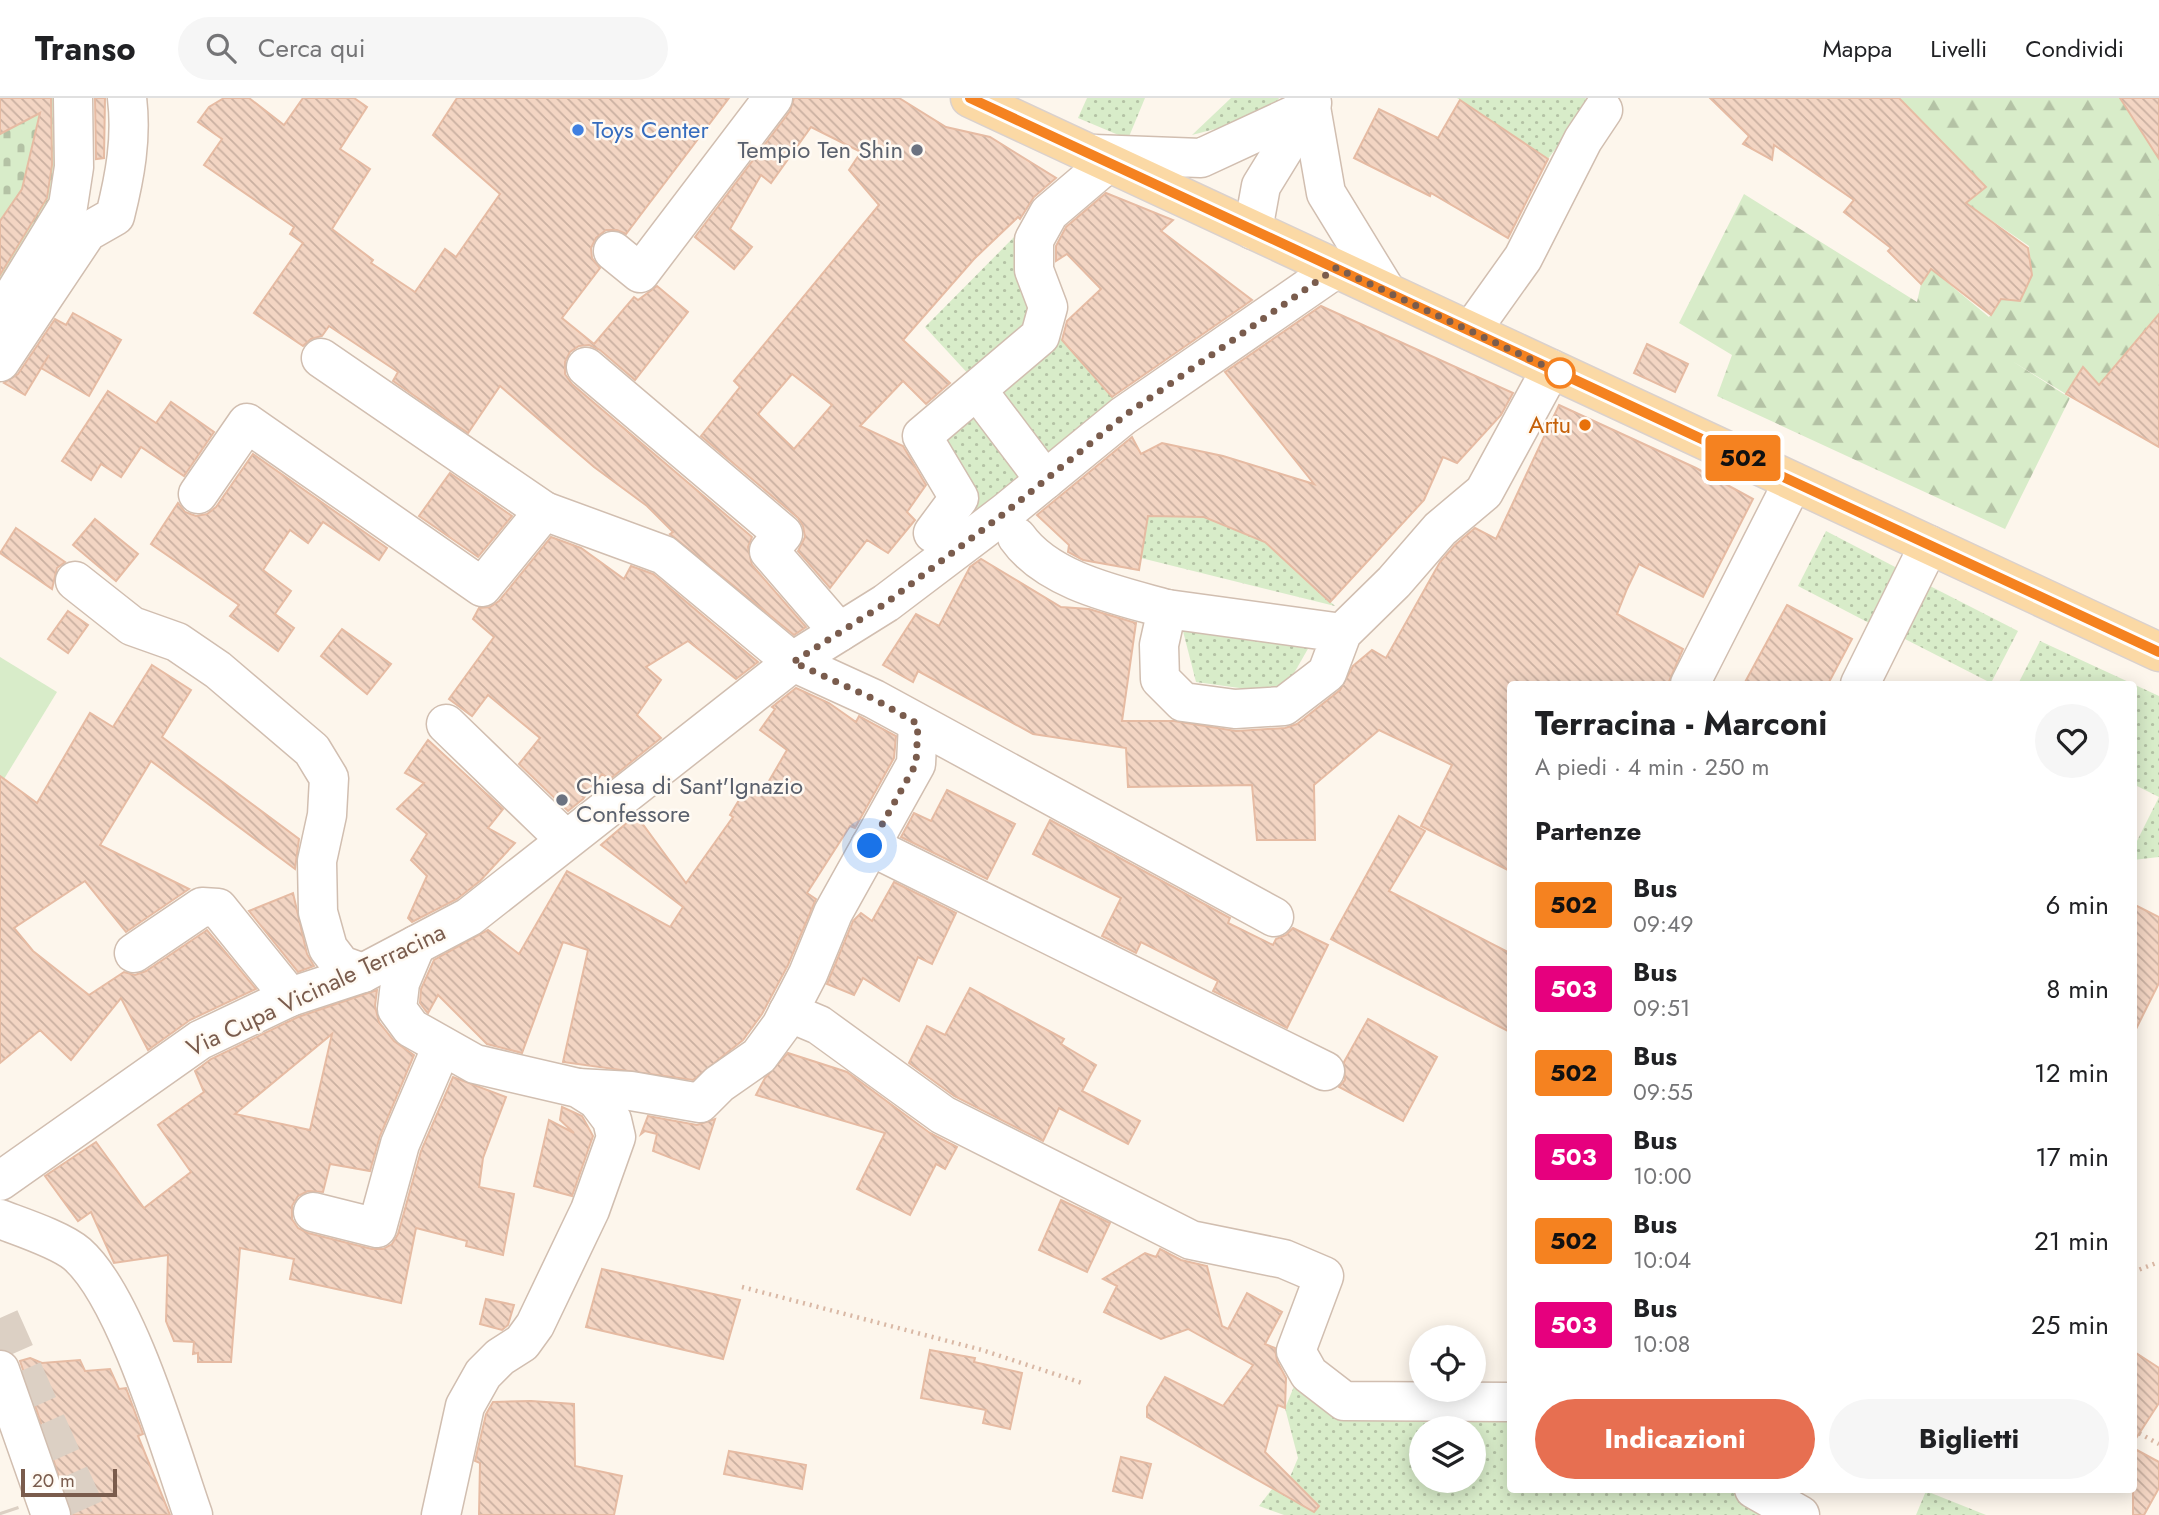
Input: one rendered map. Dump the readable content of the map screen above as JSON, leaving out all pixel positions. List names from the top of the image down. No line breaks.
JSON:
{"streets":{"street":["Via Cupa Vicinale Terracina"]},"places":["Toys Center","Tempio Ten Shin","Artu","Chiesa di Sant'Ignazio Confessore"],"lines":["bus line 502"],"scale_bar":"20 m","page":{"header":"Transo","search":"Cerca qui","nav":["Mappa","Livelli","Condividi"],"on_map":"502","heading":[["Terracina - Marconi","A piedi · 4 min · 250 m"],"Partenze"],"list":[{"mark":"502","name":"Bus","note":"09:49","value":"6 min"},{"mark":"503","name":"Bus","note":"09:51","value":"8 min"},{"mark":"502","name":"Bus","note":"09:55","value":"12 min"},{"mark":"503","name":"Bus","note":"10:00","value":"17 min"},{"mark":"502","name":"Bus","note":"10:04","value":"21 min"},{"mark":"503","name":"Bus","note":"10:08","value":"25 min"}],"buttons":["Indicazioni","Biglietti"],"scale":"20 m"}}
